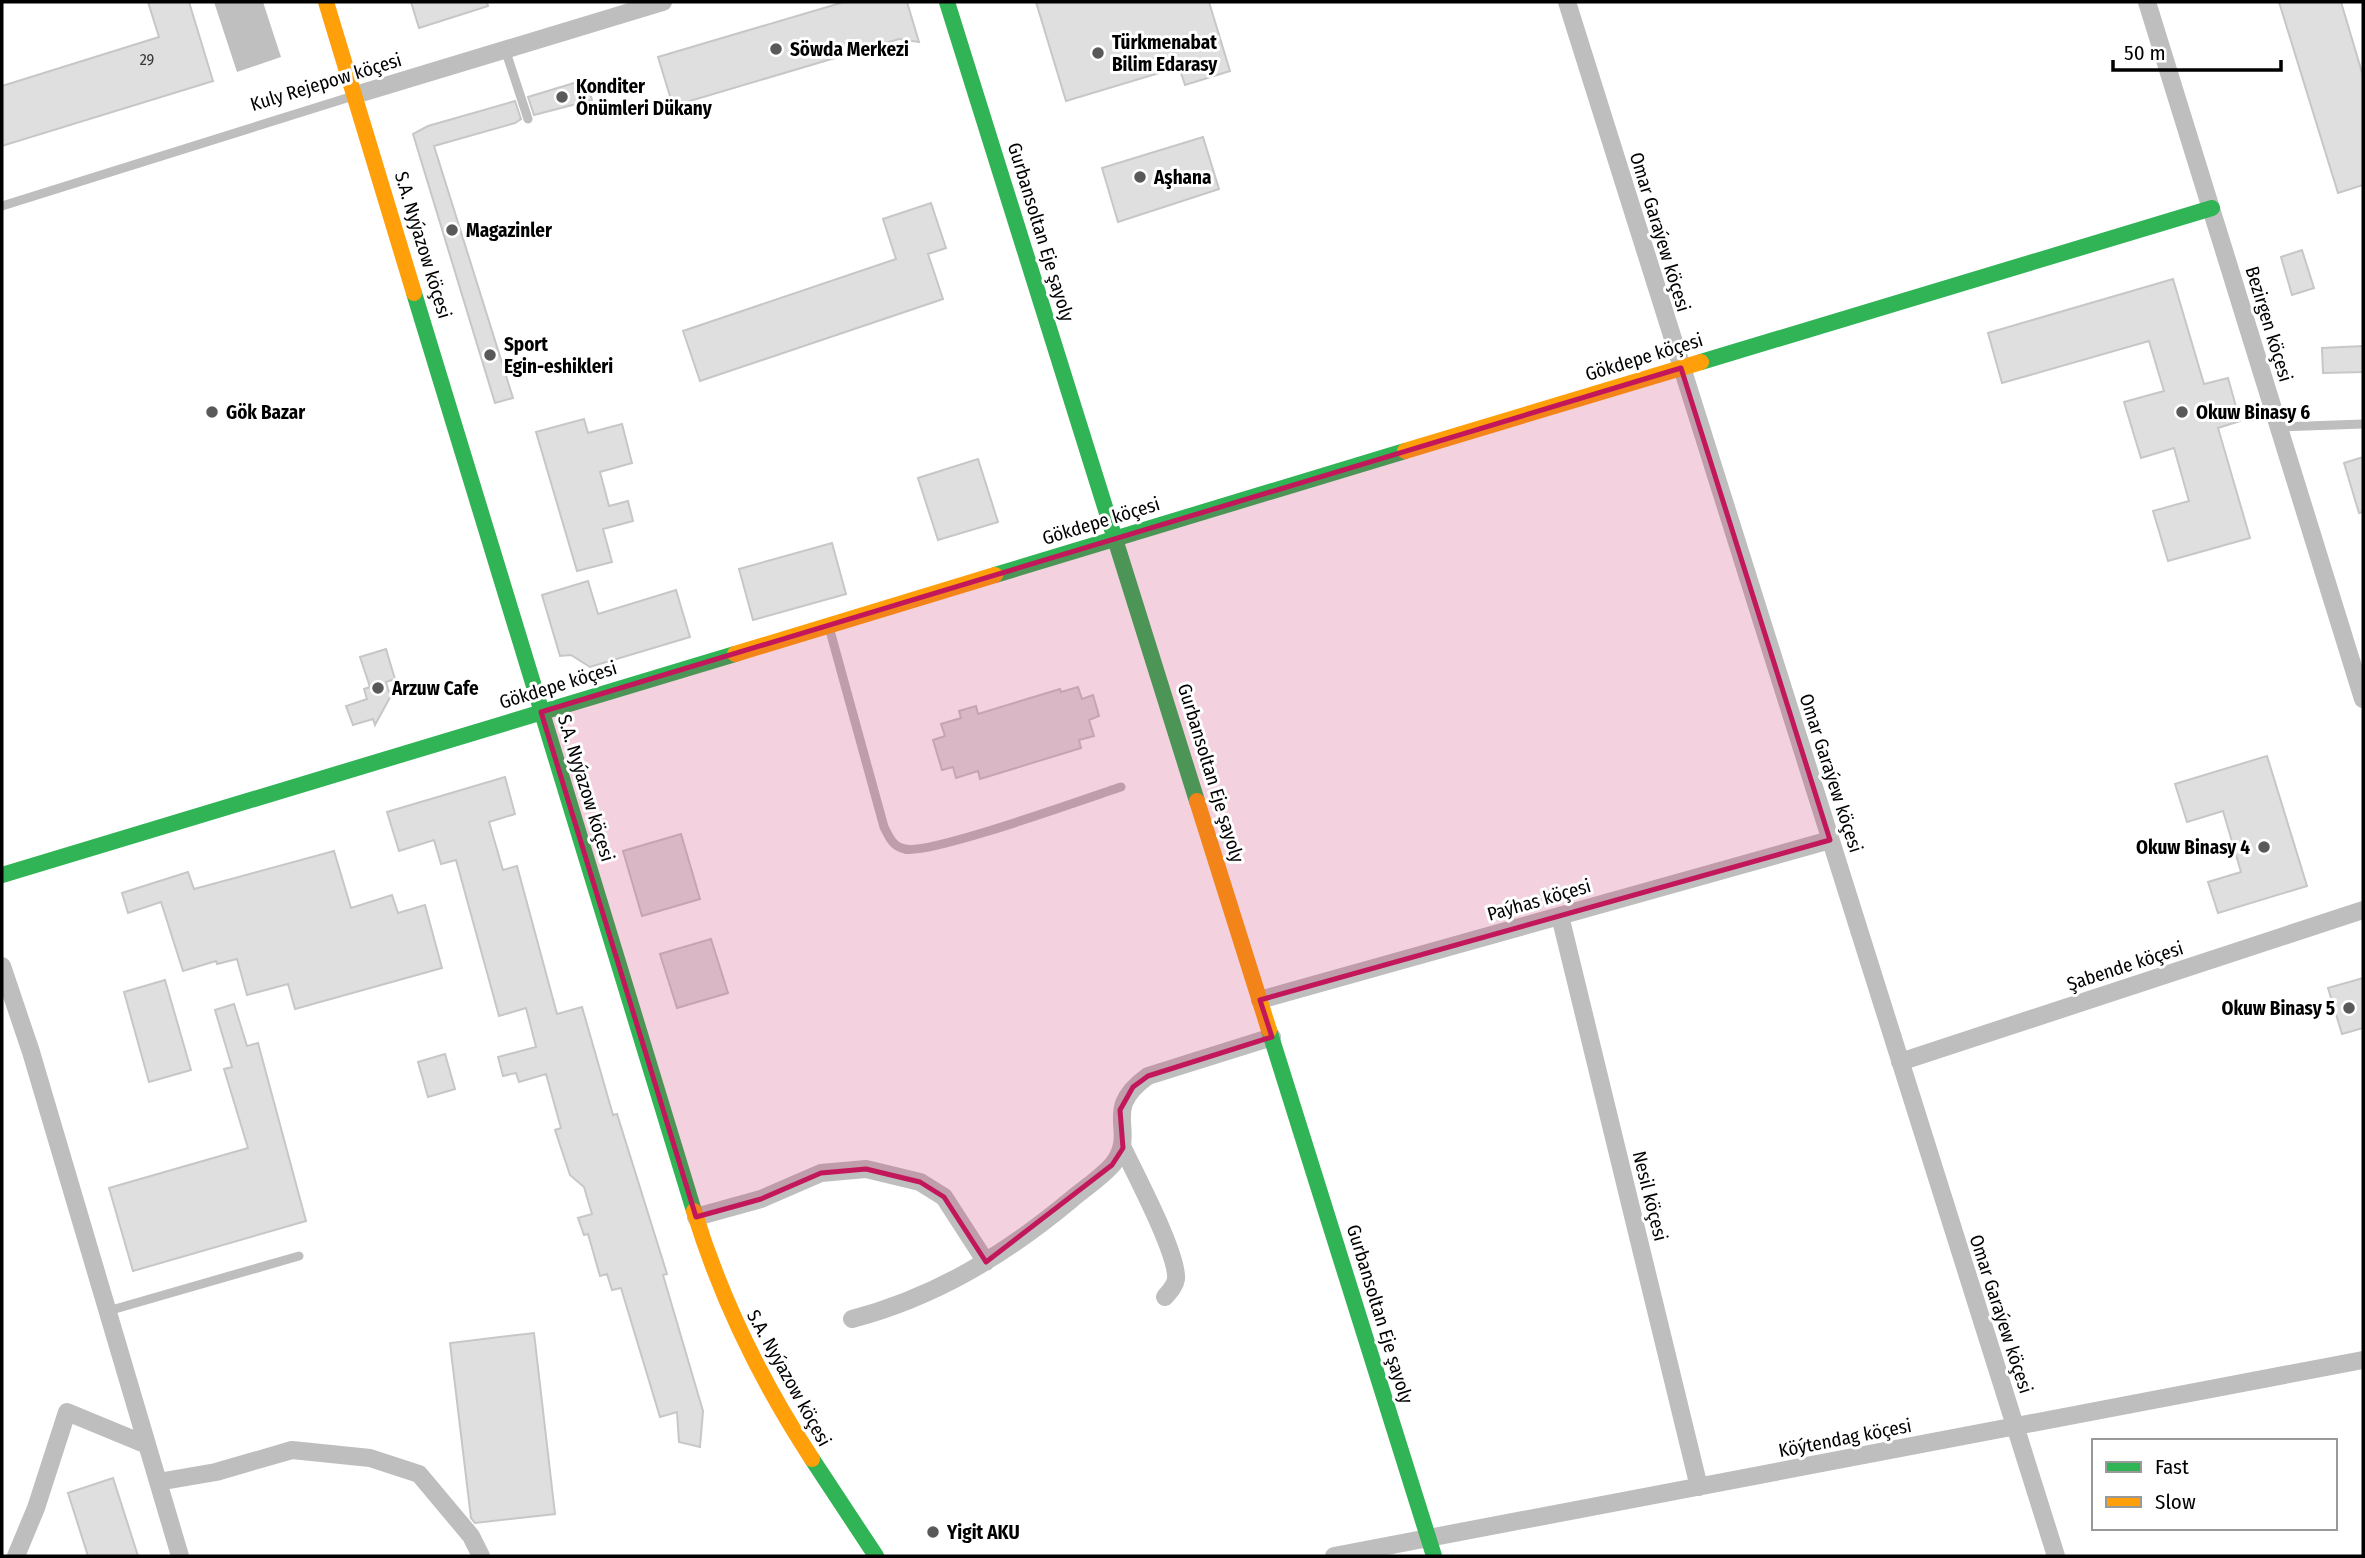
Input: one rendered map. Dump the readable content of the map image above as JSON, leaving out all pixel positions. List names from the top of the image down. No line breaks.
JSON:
{"streets":{"main road":["Gurbansoltan Eje şayoly","S.A. Nyýazow köçesi","Gökdepe köçesi"],"street":["Kuly Rejepow köçesi","Omar Garaýew köçesi","Bezirgen köçesi","Paýhas köçesi","Şabende köçesi","Nesil köçesi","Köýtendag köçesi"]},"crossings":[["Kuly Rejepow köçesi","S.A. Nyýazow köçesi"],["Gurbansoltan Eje şayoly","Gökdepe köçesi"],["Gurbansoltan Eje şayoly","Paýhas köçesi"],["Gurbansoltan Eje şayoly","Köýtendag köçesi"],["Omar Garaýew köçesi","Gökdepe köçesi"],["Omar Garaýew köçesi","Paýhas köçesi"],["Omar Garaýew köçesi","Şabende köçesi"],["Omar Garaýew köçesi","Köýtendag köçesi"],["S.A. Nyýazow köçesi","Gökdepe köçesi"],["Bezirgen köçesi","Gökdepe köçesi"],["Paýhas köçesi","Nesil köçesi"],["Nesil köçesi","Köýtendag köçesi"]],"places":["Söwda Merkezi","Türkmenabat Bilim Edarasy","Konditer Önümleri Dükany","Aşhana","Magazinler","Sport Egin-eshikleri","Gök Bazar","Okuw Binasy 6","Arzuw Cafe","Okuw Binasy 4","Okuw Binasy 5","Yigit AKU"],"house_numbers":["29"],"legend":["Fast","Slow"],"scale_bar":"50 m"}
